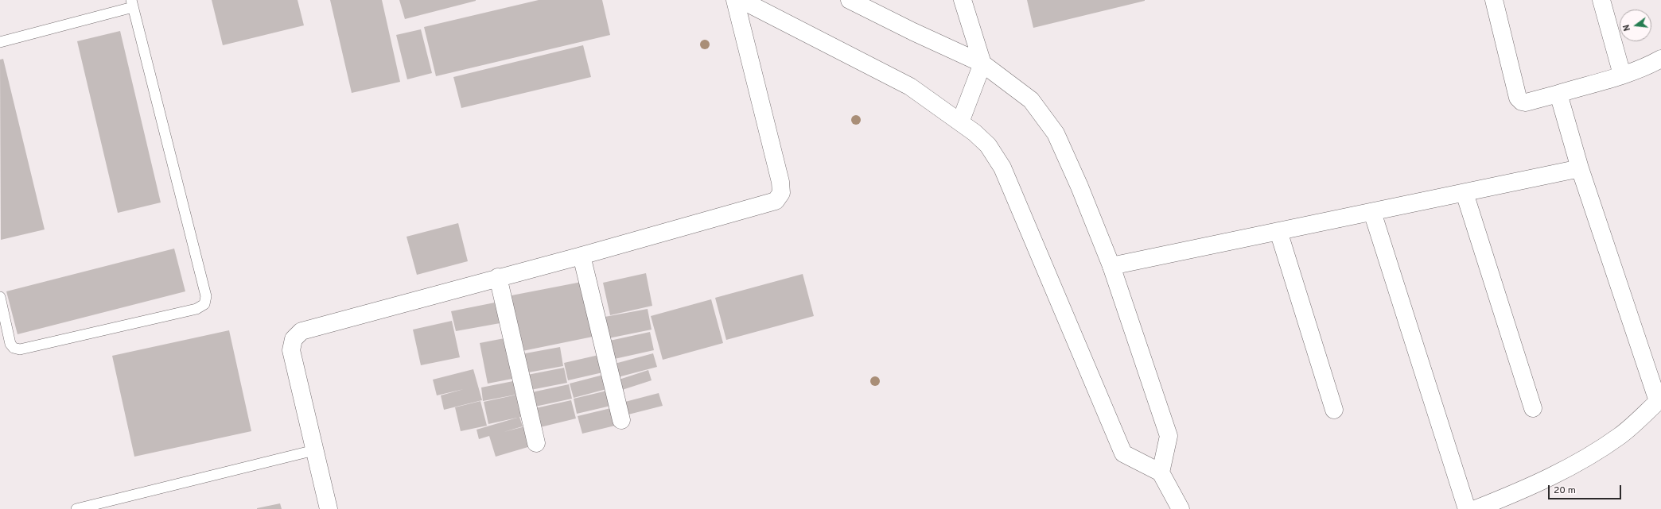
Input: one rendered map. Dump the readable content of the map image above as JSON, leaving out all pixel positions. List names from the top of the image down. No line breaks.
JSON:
{"scale_bar":"20 m","north":"left"}
